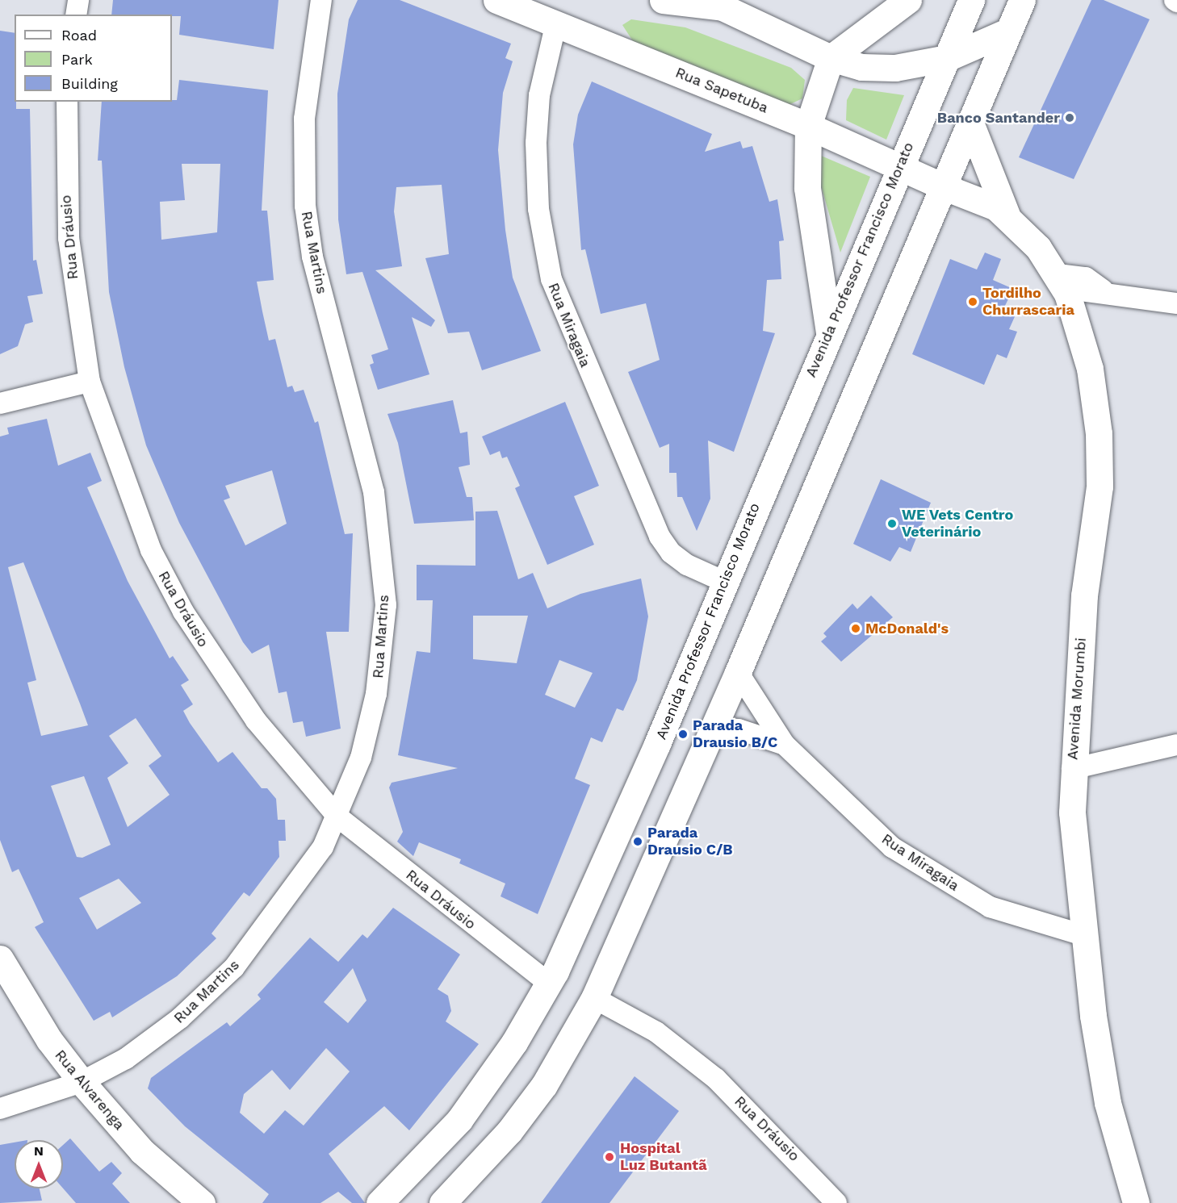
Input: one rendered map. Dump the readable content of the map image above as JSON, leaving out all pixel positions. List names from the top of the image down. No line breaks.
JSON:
{"streets":{"main road":["Rua Sapetuba","Avenida Professor Francisco Morato","Avenida Morumbi","Rua Alvarenga"],"street":["Rua Dráusio","Rua Martins","Rua Miragaia"]},"crossings":[["Rua Sapetuba","Avenida Professor Francisco Morato"],["Rua Sapetuba","Rua Miragaia"],["Rua Sapetuba","Avenida Morumbi"],["Rua Dráusio","Rua Martins"],["Rua Dráusio","Avenida Professor Francisco Morato"],["Rua Martins","Rua Alvarenga"],["Avenida Professor Francisco Morato","Rua Miragaia"],["Rua Miragaia","Avenida Morumbi"]],"places":["Banco Santander","Tordilho Churrascaria","WE Vets Centro Veterinário","McDonald's","Parada Drausio B/C","Parada Drausio C/B","Hospital Luz Butantã"],"legend":["Road","Park","Building"],"north":"top"}
